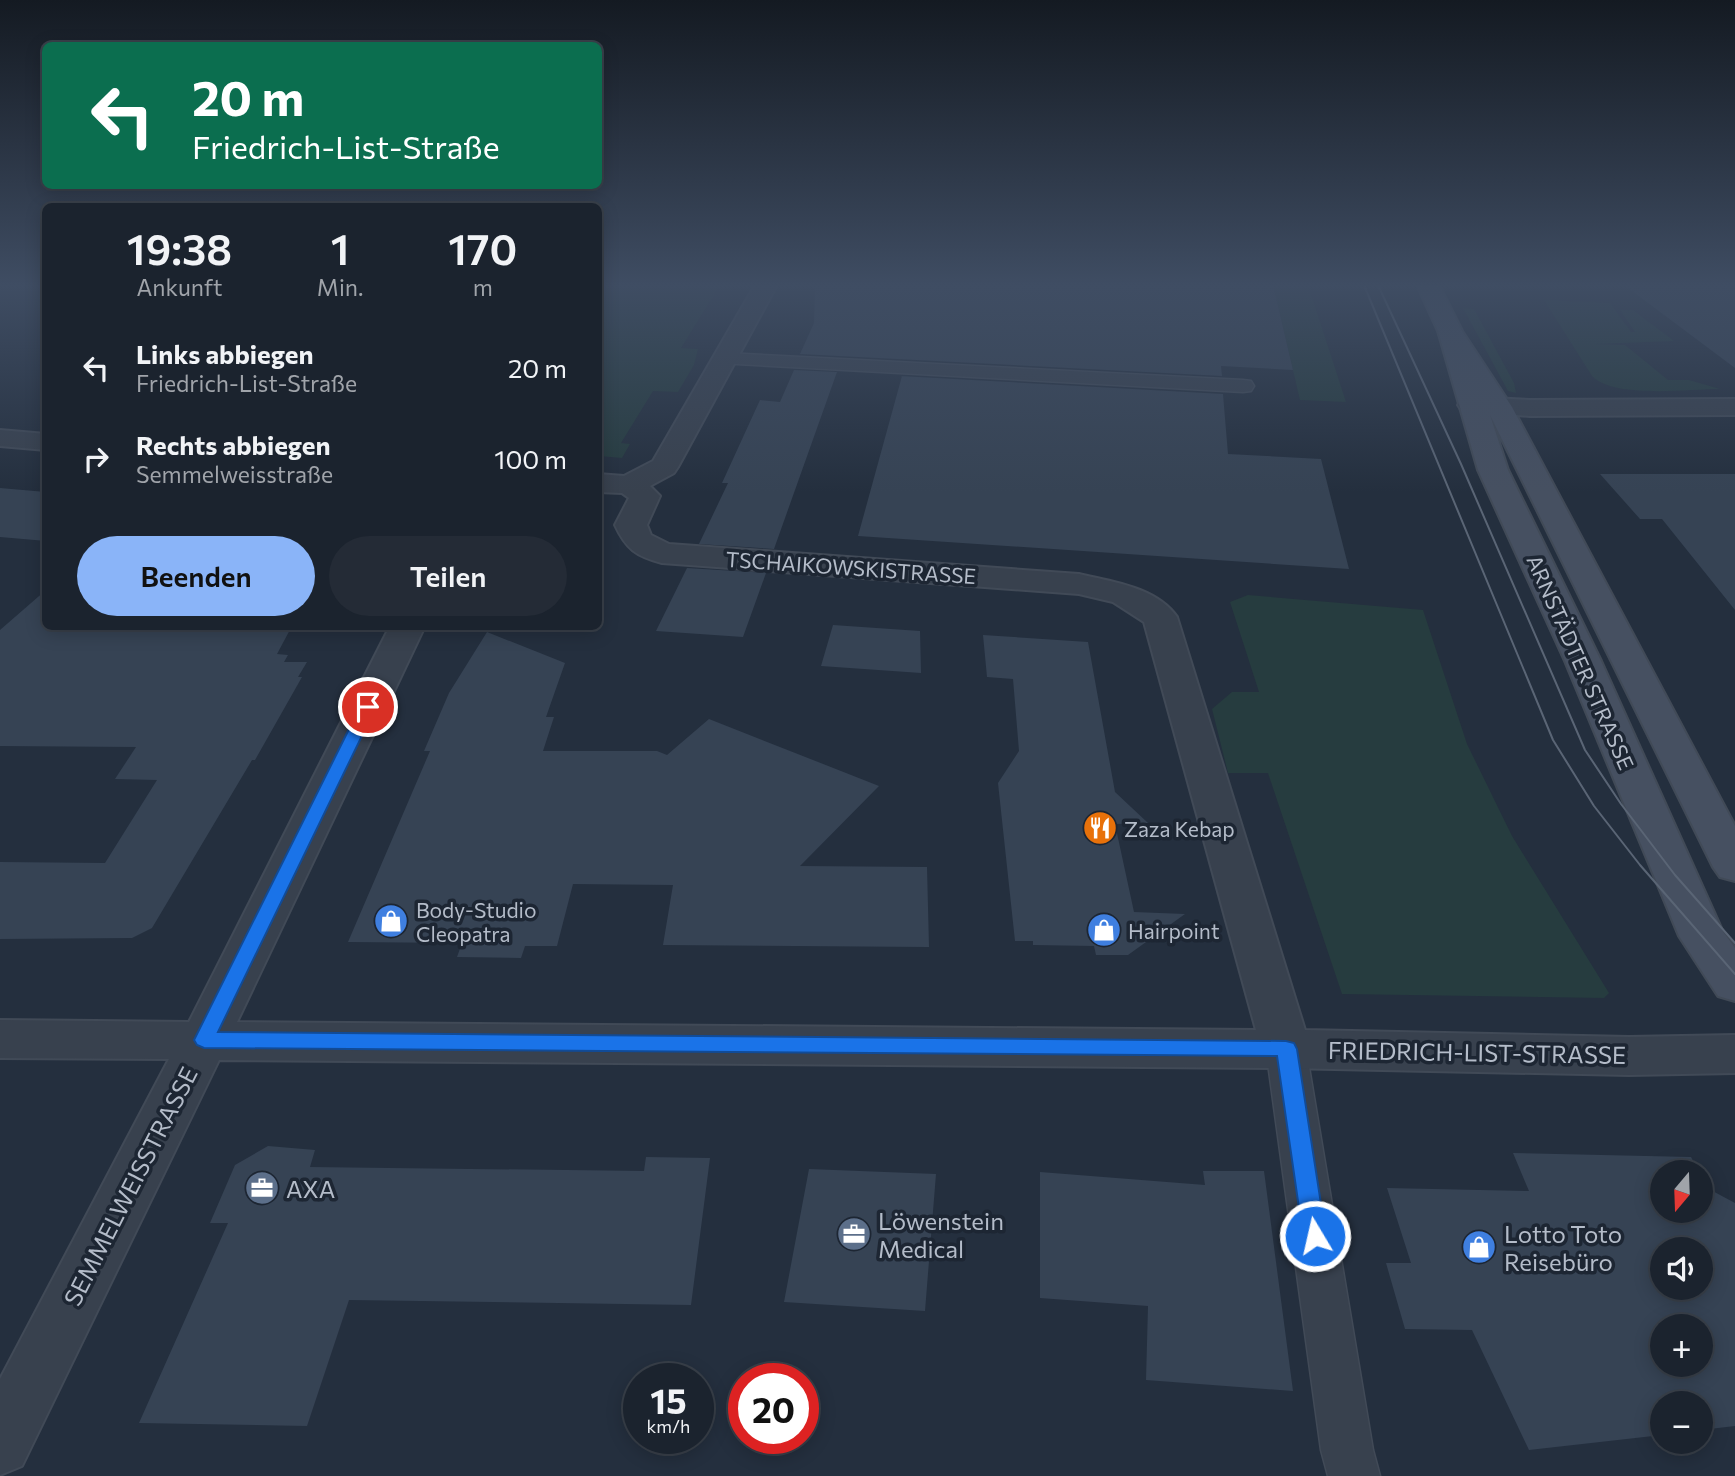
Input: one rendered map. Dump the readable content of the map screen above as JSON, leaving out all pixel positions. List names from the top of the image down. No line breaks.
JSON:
{"streets":{"main road":["ARNSTÄDTER STRASSE"],"street":["TSCHAIKOWSKISTRASSE","FRIEDRICH-LIST-STRASSE","SEMMELWEISSTRASSE"]},"crossings":[["TSCHAIKOWSKISTRASSE","FRIEDRICH-LIST-STRASSE"],["FRIEDRICH-LIST-STRASSE","SEMMELWEISSTRASSE"]],"places":{"restaurant":["Zaza Kebap"],"shop":["Body-Studio Cleopatra","Hairpoint","Lotto Toto Reisebüro"],"office":["AXA","Löwenstein Medical"]},"north":"bottom","page":{"turn":["20 m","Friedrich-List-Straße"],"eta":["19:38","Ankunft","1","Min.","170","m"],"list":[{"name":"Links abbiegen","note":"Friedrich-List-Straße","value":"20 m"},{"name":"Rechts abbiegen","note":"Semmelweisstraße","value":"100 m"}],"buttons":["Beenden","Teilen"],"map_buttons":["+","−"],"speed":"15 km/h","limit":"20"}}
